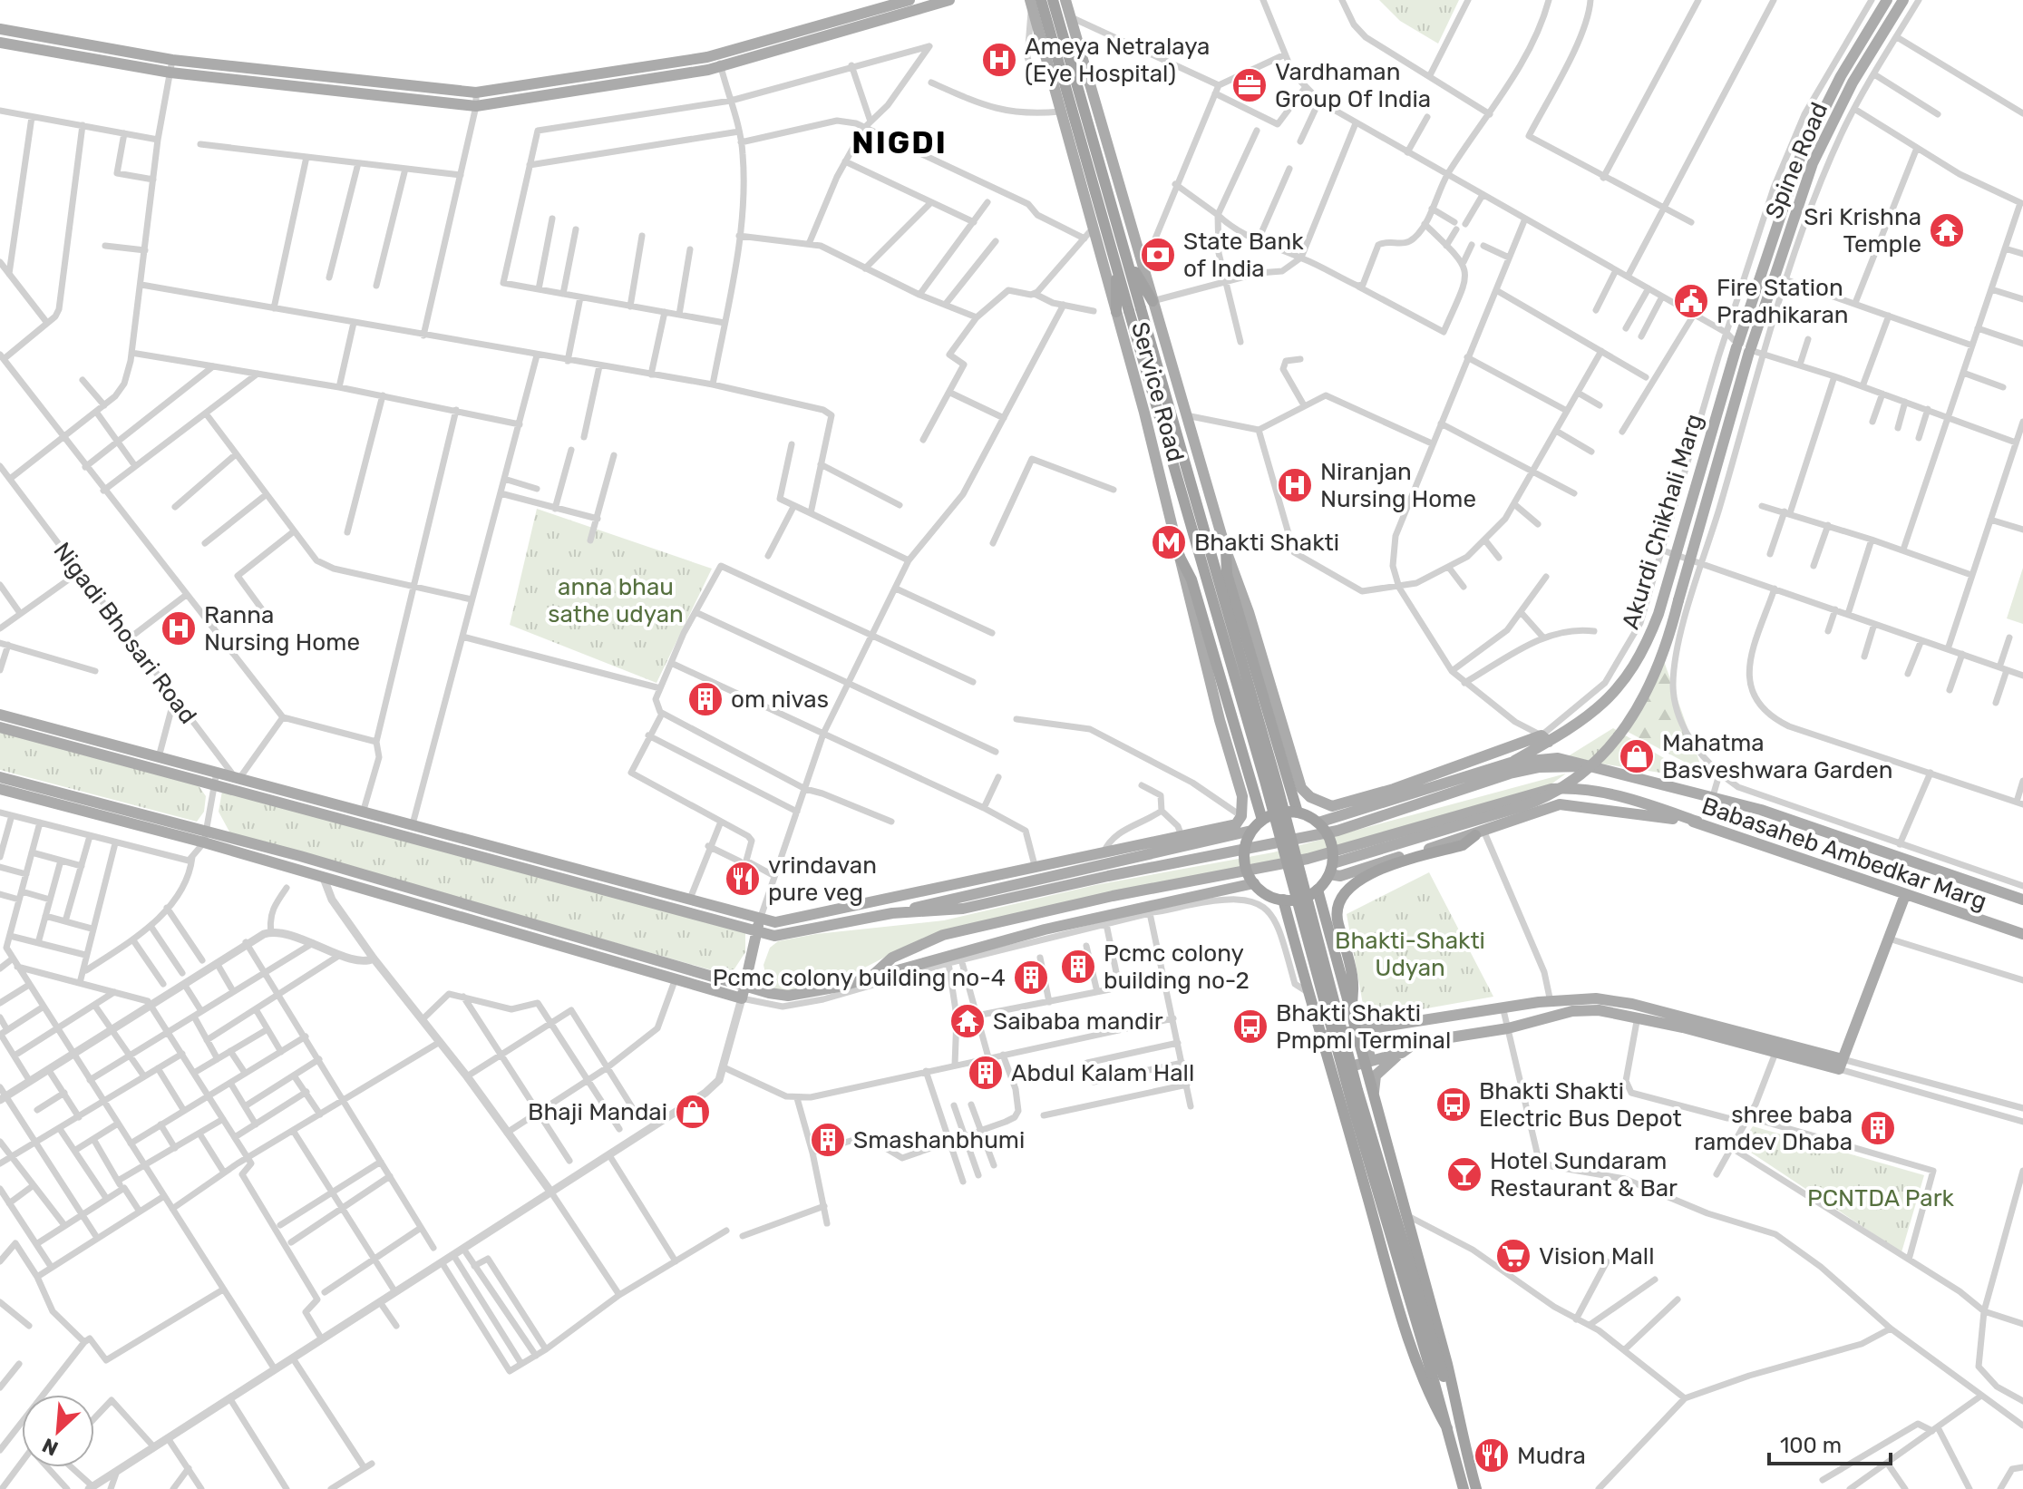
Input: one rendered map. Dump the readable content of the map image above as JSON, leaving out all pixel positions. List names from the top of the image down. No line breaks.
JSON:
{"streets":{"main road":["Spine Road","Service Road","Akurdi Chikhali Marg","Babasaheb Ambedkar Marg"],"street":["Nigadi Bhosari Road"]},"crossings":[["Spine Road","Akurdi Chikhali Marg"],["Akurdi Chikhali Marg","Babasaheb Ambedkar Marg"]],"districts":["NIGDI"],"parks":["anna bhau sathe udyan","Bhakti-Shakti Udyan","PCNTDA Park"],"places":{"hospital":["Ameya Netralaya (Eye Hospital)","Niranjan Nursing Home","Ranna Nursing Home"],"office":["Vardhaman Group Of India"],"temple":["Sri Krishna Temple","Saibaba mandir"],"bank":["State Bank of India"],"public building":["Fire Station Pradhikaran"],"metro station":["Bhakti Shakti"],"building":["om nivas","Pcmc colony building no-2","Pcmc colony building no-4","Abdul Kalam Hall","shree baba ramdev Dhaba","Smashanbhumi"],"shop":["Mahatma Basveshwara Garden","Bhaji Mandai"],"restaurant":["vrindavan pure veg","Mudra"],"bus stop":["Bhakti Shakti Pmpml Terminal","Bhakti Shakti Electric Bus Depot"],"bar":["Hotel Sundaram Restaurant & Bar"],"supermarket":["Vision Mall"]},"scale_bar":"100 m","north":"bottom left"}
